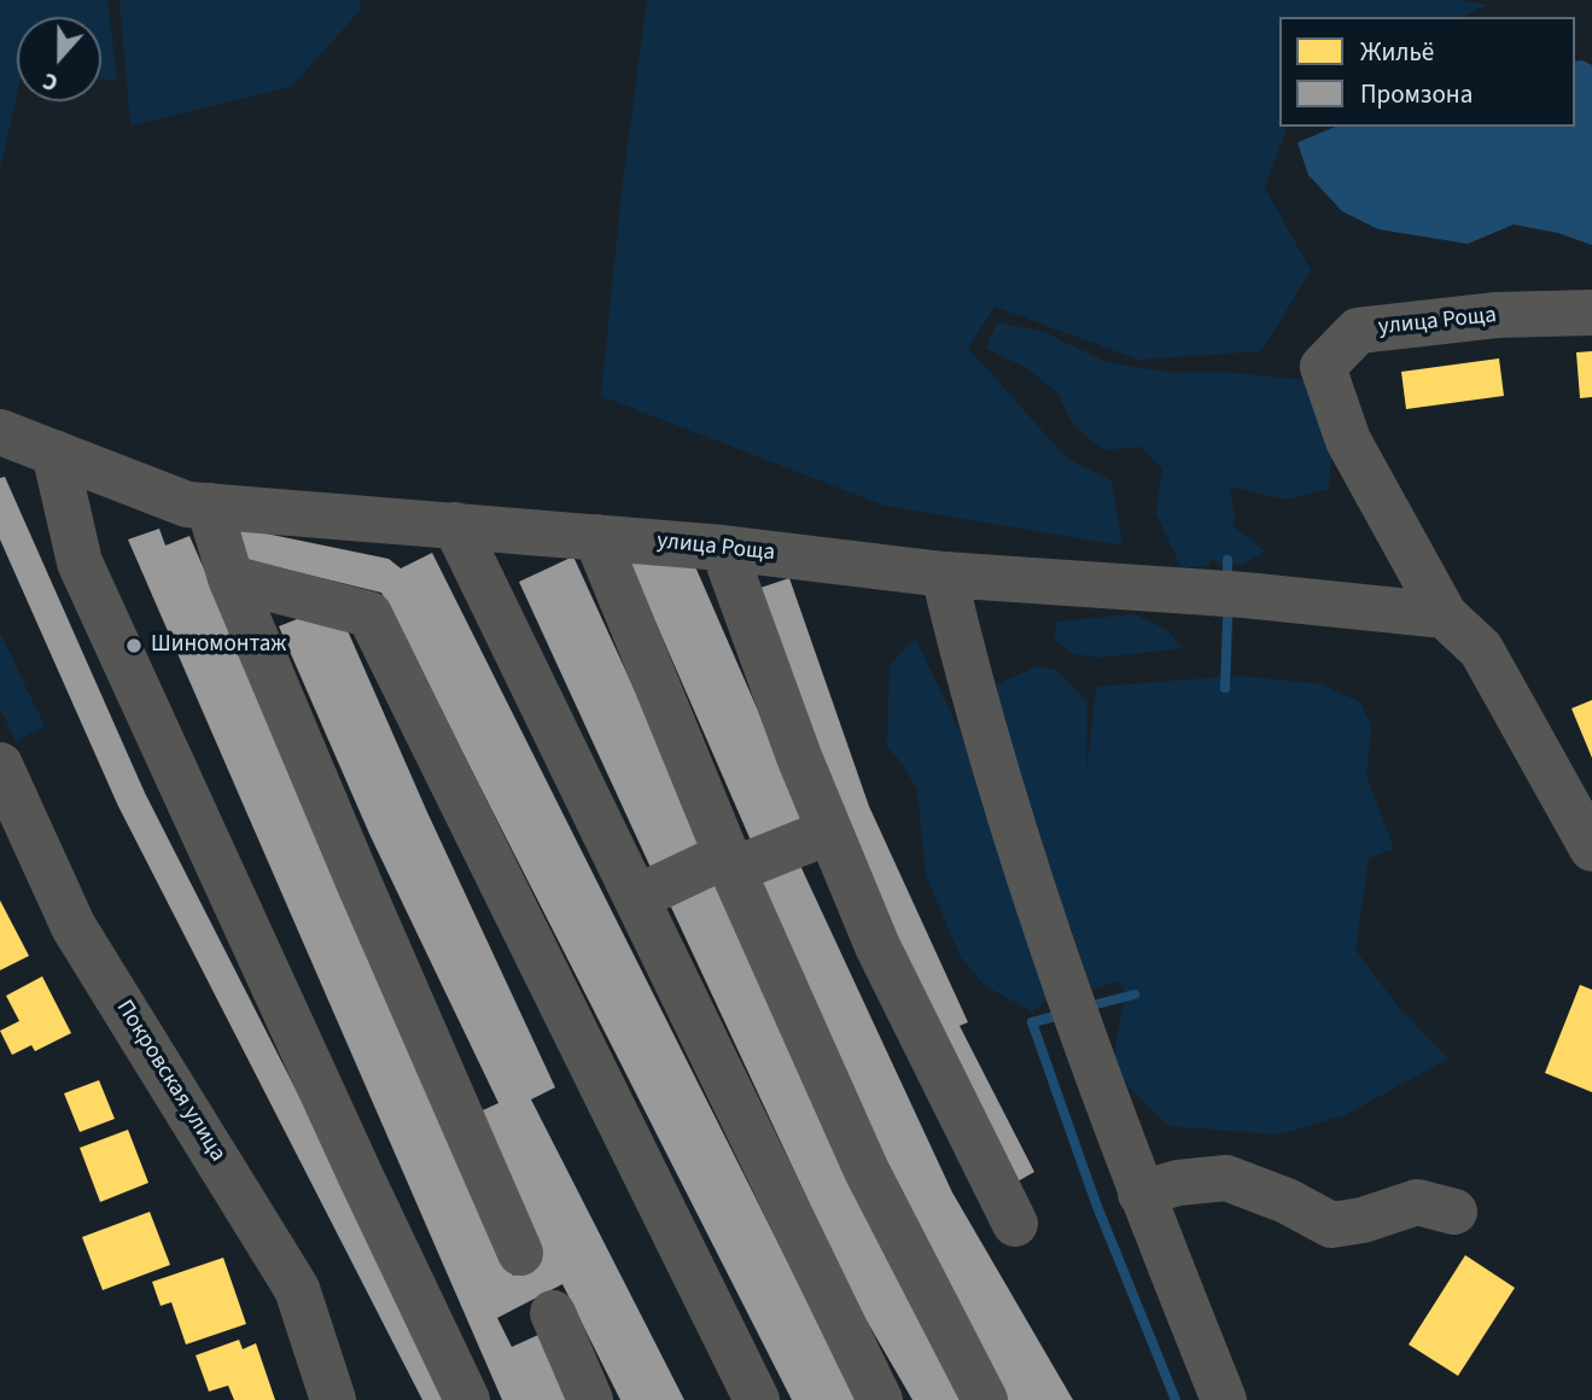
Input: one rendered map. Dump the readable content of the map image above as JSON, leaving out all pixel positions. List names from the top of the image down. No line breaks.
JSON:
{"streets":{"street":["улица Роща","Покровская улица"]},"places":["Шиномонтаж"],"legend":["Жильё","Промзона"],"north":"bottom"}
